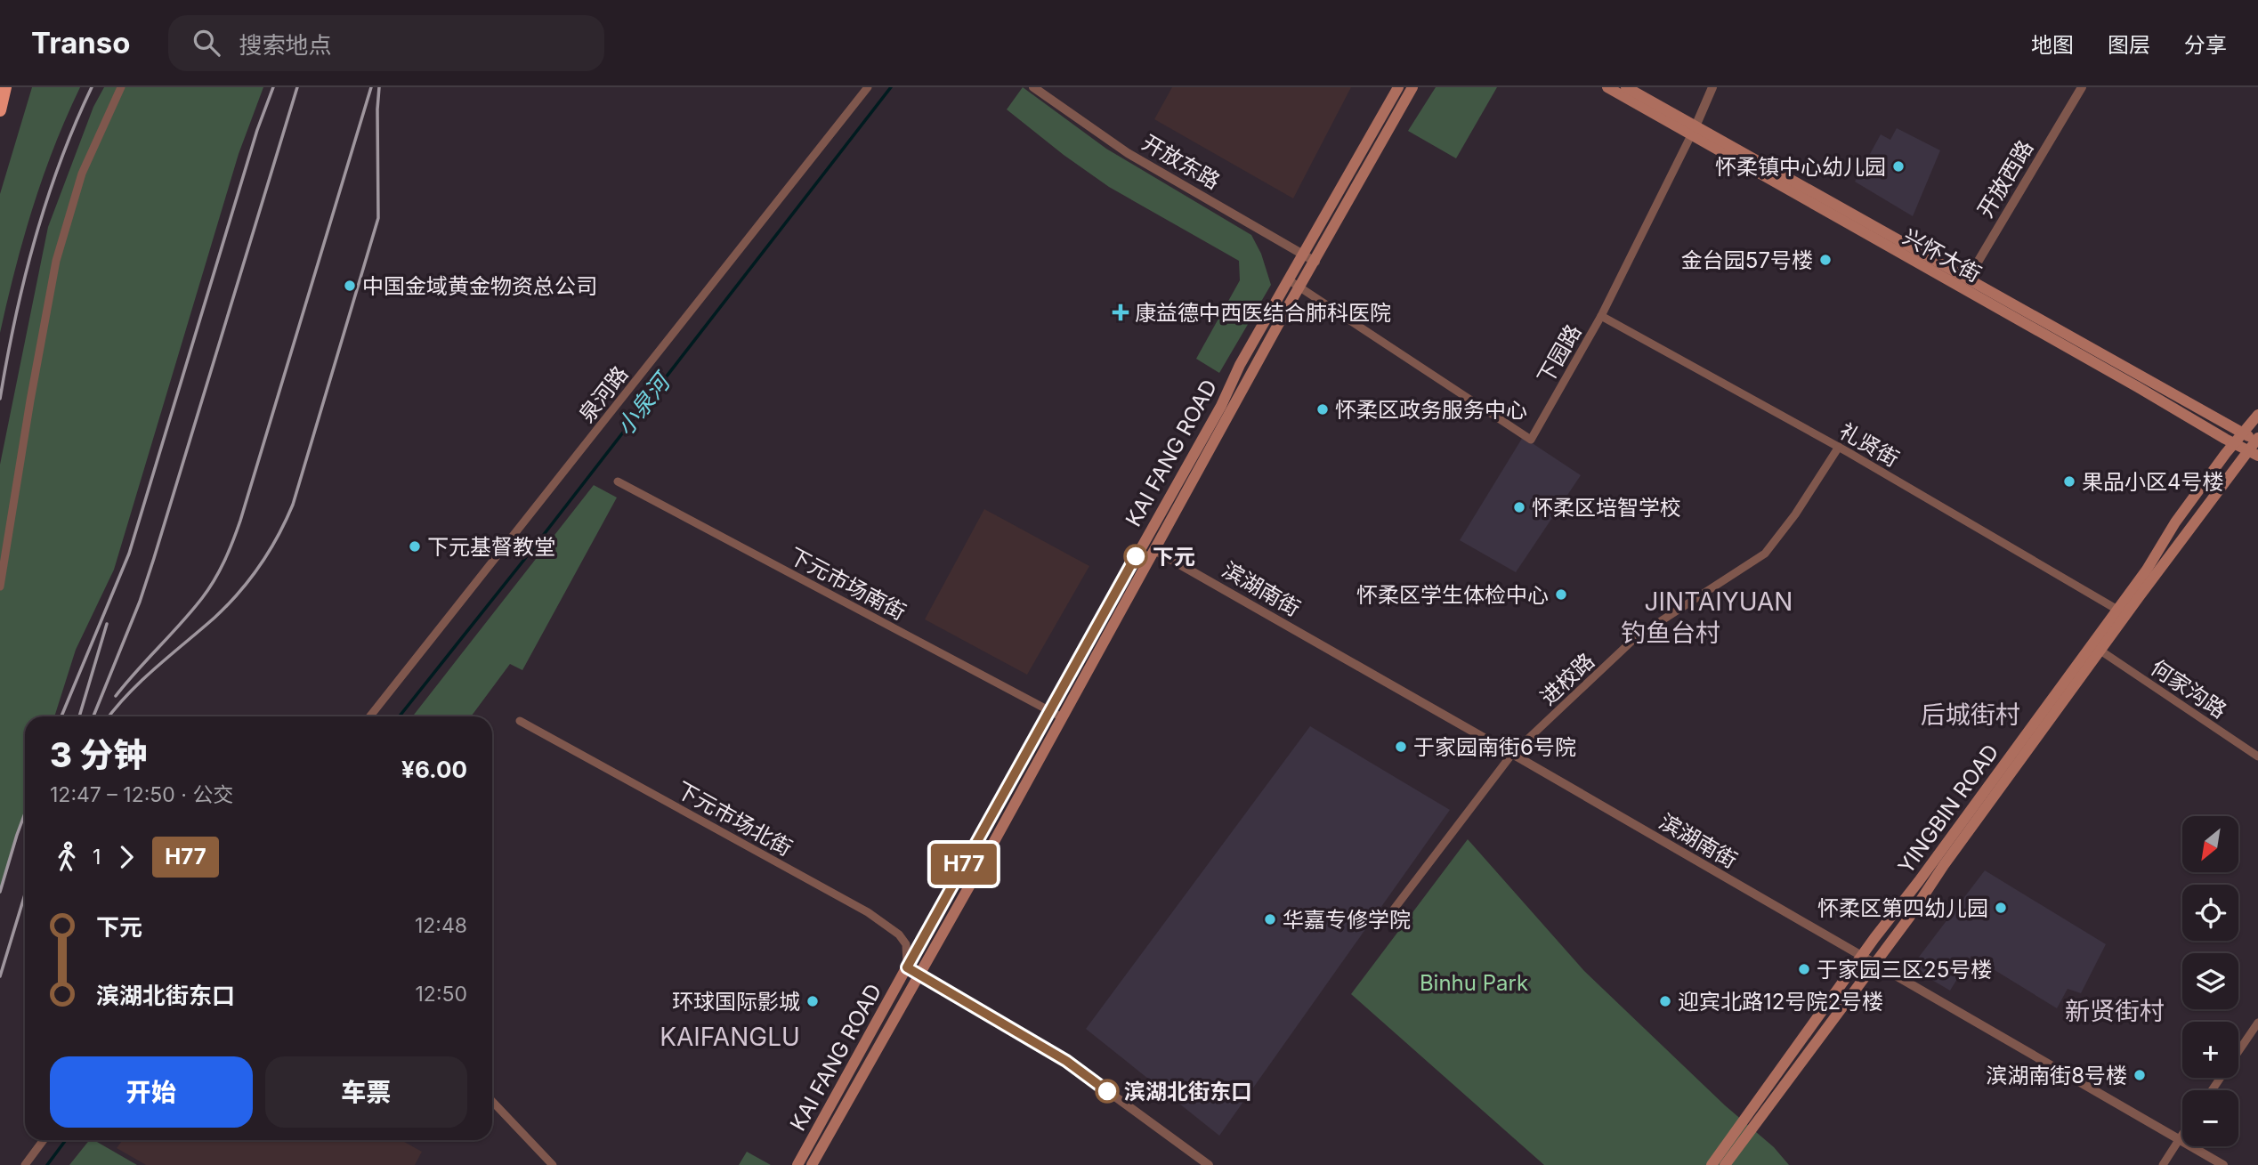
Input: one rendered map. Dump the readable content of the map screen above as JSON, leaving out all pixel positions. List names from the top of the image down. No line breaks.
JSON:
{"streets":{"main road":["兴怀大街","KAI FANG ROAD","YINGBIN ROAD"],"street":["开放东路","开放西路","下园路","泉河路","礼贤街","下元市场南街","滨湖南街","进校路","何家沟路","下元市场北街"]},"crossings":[["开放东路","KAI FANG ROAD"],["开放西路","兴怀大街"],["兴怀大街","下园路"],["兴怀大街","YINGBIN ROAD"],["下园路","礼贤街"],["下园路","KAI FANG ROAD"],["礼贤街","进校路"],["礼贤街","YINGBIN ROAD"],["KAI FANG ROAD","下元市场南街"],["KAI FANG ROAD","滨湖南街"],["KAI FANG ROAD","下元市场北街"],["滨湖南街","进校路"],["滨湖南街","YINGBIN ROAD"],["何家沟路","YINGBIN ROAD"]],"districts":["JINTAIYUAN","钓鱼台村","后城街村","新贤街村","KAIFANGLU"],"water":["小泉河"],"parks":["Binhu Park"],"places":{"other":["怀柔镇中心幼儿园","金台园57号楼","中国金域黄金物资总公司","怀柔区政务服务中心","果品小区4号楼","怀柔区培智学校","下元基督教堂","下元","怀柔区学生体检中心","于家园南街6号院","怀柔区第四幼儿园","华嘉专修学院","于家园三区25号楼","环球国际影城","迎宾北路12号院2号楼","滨湖南街8号楼","滨湖北街东口"],"health":["康益德中西医结合肺科医院"]},"lines":["bus line H77"],"north":"bottom left","page":{"header":"Transo","search":"搜索地点","nav":["地图","图层","分享"],"on_map":"H77","heading":["3 分钟","12:47 – 12:50 · 公交","¥6.00"],"map_buttons":["+","−"],"legs":["1","H77"],"list":[{"name":"下元","value":"12:48"},{"name":"滨湖北街东口","value":"12:50"}],"buttons":["开始","车票"]}}
